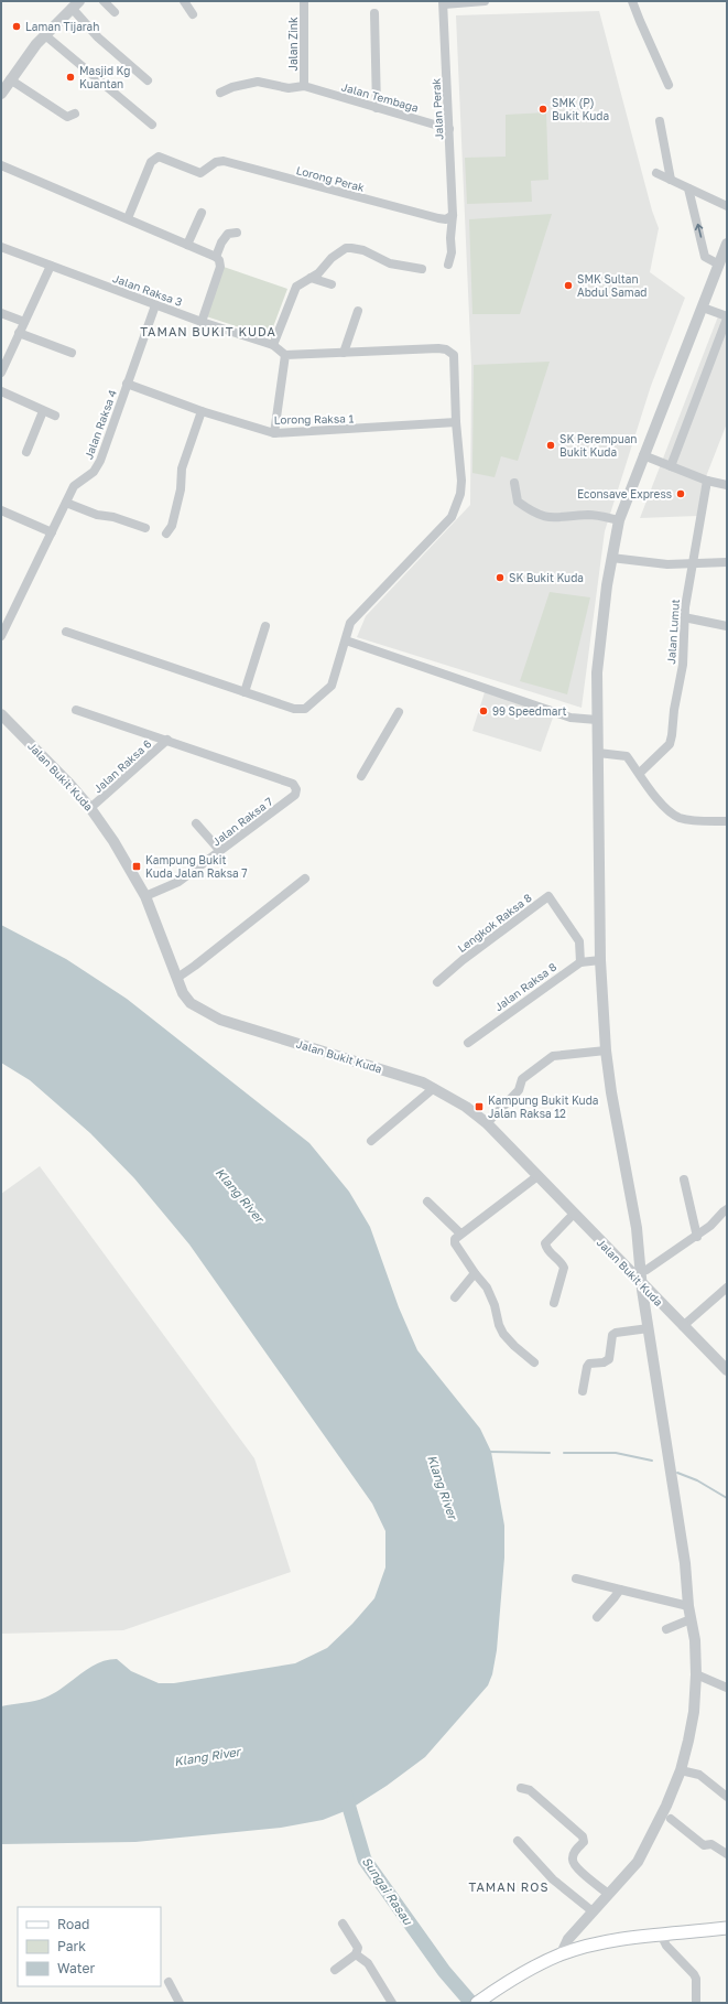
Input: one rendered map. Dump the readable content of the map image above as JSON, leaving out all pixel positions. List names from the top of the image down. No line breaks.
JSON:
{"streets":{"street":["Jalan Zink","Jalan Tembaga","Jalan Perak","Lorong Perak","Jalan Raksa 3","Lorong Raksa 1","Jalan Raksa 4","Jalan Lumut","Jalan Raksa 6","Jalan Bukit Kuda","Jalan Raksa 7","Lengkok Raksa 8","Jalan Raksa 8"]},"crossings":[["Jalan Zink","Jalan Tembaga"],["Jalan Tembaga","Jalan Perak"],["Jalan Perak","Lorong Perak"],["Jalan Raksa 3","Jalan Raksa 4"],["Lorong Raksa 1","Jalan Raksa 4"],["Jalan Raksa 6","Jalan Bukit Kuda"],["Jalan Raksa 6","Jalan Raksa 7"],["Jalan Bukit Kuda","Jalan Raksa 7"],["Lengkok Raksa 8","Jalan Raksa 8"]],"districts":["TAMAN BUKIT KUDA","TAMAN ROS"],"water":["Klang River","Sungai Rasau"],"places":{"other":["Laman Tijarah","Masjid Kg Kuantan","SMK (P) Bukit Kuda","SMK Sultan Abdul Samad","SK Perempuan Bukit Kuda","Econsave Express","SK Bukit Kuda","99 Speedmart"],"transit":["Kampung Bukit Kuda Jalan Raksa 7","Kampung Bukit Kuda Jalan Raksa 12"]},"legend":["Road","Park","Water"]}
